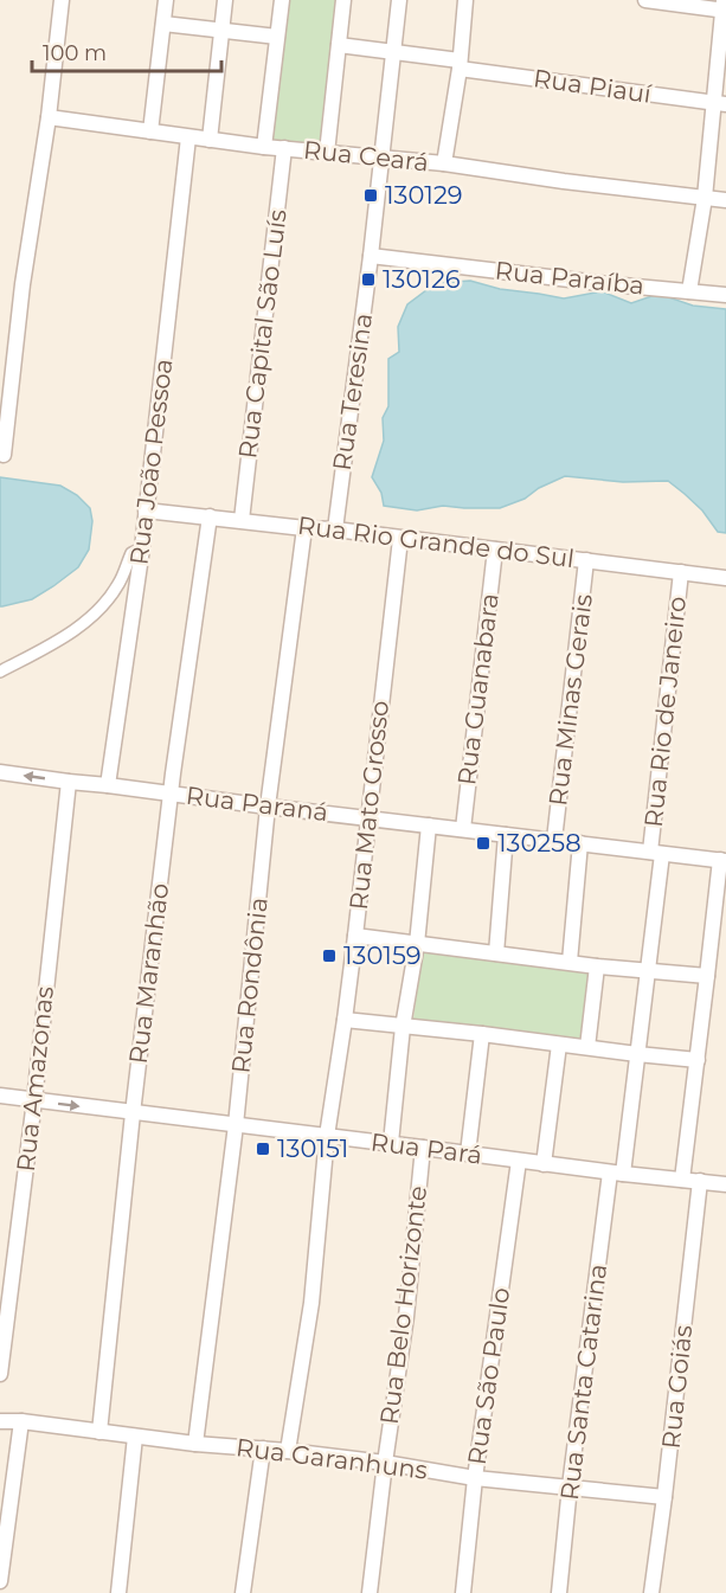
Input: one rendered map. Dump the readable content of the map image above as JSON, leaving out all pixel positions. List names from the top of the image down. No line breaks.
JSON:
{"streets":{"street":["Rua Piauí","Rua Ceará","Rua Paraíba","Rua Capital São Luís","Rua Teresina","Rua João Pessoa","Rua Rio Grande do Sul","Rua Guanabara","Rua Minas Gerais","Rua Rio de Janeiro","Rua Paraná","Rua Mato Grosso","Rua Maranhão","Rua Rondônia","Rua Amazonas","Rua Pará","Rua Belo Horizonte","Rua São Paulo","Rua Santa Catarina","Rua Goiás","Rua Garanhuns"]},"crossings":[["Rua Piauí","Rua Teresina"],["Rua Ceará","Rua Capital São Luís"],["Rua Ceará","Rua Teresina"],["Rua Ceará","Rua João Pessoa"],["Rua Paraíba","Rua Teresina"],["Rua Capital São Luís","Rua Rio Grande do Sul"],["Rua Teresina","Rua Rio Grande do Sul"],["Rua João Pessoa","Rua Rio Grande do Sul"],["Rua João Pessoa","Rua Paraná"],["Rua Rio Grande do Sul","Rua Guanabara"],["Rua Rio Grande do Sul","Rua Minas Gerais"],["Rua Rio Grande do Sul","Rua Rio de Janeiro"],["Rua Rio Grande do Sul","Rua Mato Grosso"],["Rua Rio Grande do Sul","Rua Maranhão"],["Rua Rio Grande do Sul","Rua Rondônia"],["Rua Guanabara","Rua Paraná"],["Rua Minas Gerais","Rua Paraná"],["Rua Rio de Janeiro","Rua Paraná"],["Rua Rio de Janeiro","Rua Santa Catarina"],["Rua Paraná","Rua Mato Grosso"],["Rua Paraná","Rua Maranhão"],["Rua Paraná","Rua Rondônia"],["Rua Paraná","Rua Amazonas"],["Rua Mato Grosso","Rua Pará"],["Rua Mato Grosso","Rua Garanhuns"],["Rua Maranhão","Rua Pará"],["Rua Maranhão","Rua Garanhuns"],["Rua Rondônia","Rua Pará"],["Rua Rondônia","Rua Garanhuns"],["Rua Amazonas","Rua Pará"],["Rua Pará","Rua Belo Horizonte"],["Rua Pará","Rua São Paulo"],["Rua Pará","Rua Santa Catarina"],["Rua Pará","Rua Goiás"],["Rua Belo Horizonte","Rua Garanhuns"],["Rua São Paulo","Rua Garanhuns"],["Rua Santa Catarina","Rua Garanhuns"],["Rua Goiás","Rua Garanhuns"]],"places":{"transit":["130129","130126","130258","130159","130151"]},"scale_bar":"100 m"}
